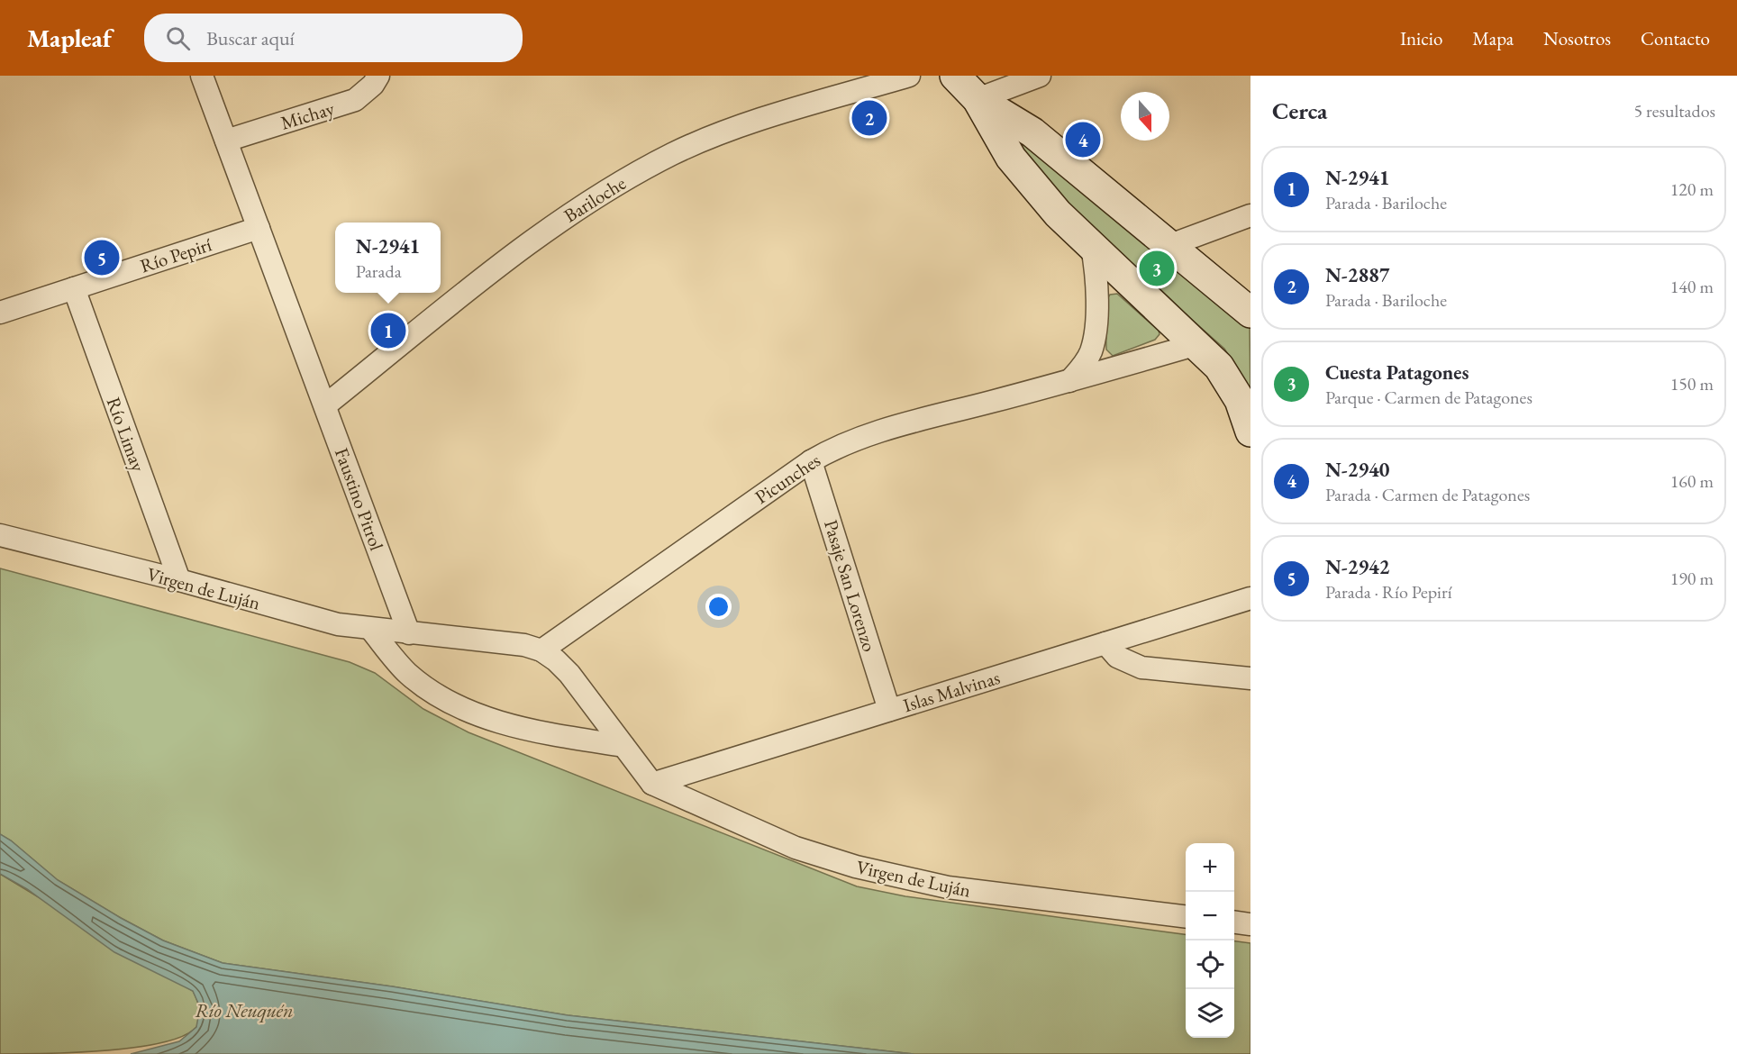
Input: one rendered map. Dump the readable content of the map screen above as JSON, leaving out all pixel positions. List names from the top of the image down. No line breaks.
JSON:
{"streets":{"street":["Michay","Bariloche","Río Pepirí","Río Limay","Picunches","Faustino Pitrol","Pasaje San Lorenzo","Virgen de Luján","Islas Malvinas"]},"crossings":[["Michay","Faustino Pitrol"],["Bariloche","Faustino Pitrol"],["Río Pepirí","Río Limay"],["Río Pepirí","Faustino Pitrol"],["Río Limay","Virgen de Luján"],["Picunches","Pasaje San Lorenzo"],["Faustino Pitrol","Virgen de Luján"],["Pasaje San Lorenzo","Islas Malvinas"],["Virgen de Luján","Islas Malvinas"]],"water":["Río Neuquén"],"north":"bottom","page":{"header":"Mapleaf","search":"Buscar aquí","nav":["Inicio","Mapa","Nosotros","Contacto"],"heading":["Cerca","5 resultados"],"pins":["2","4","5","3","1"],"list":[{"mark":"1","name":"N-2941","note":"Parada · Bariloche","value":"120 m"},{"mark":"2","name":"N-2887","note":"Parada · Bariloche","value":"140 m"},{"mark":"3","name":"Cuesta Patagones","note":"Parque · Carmen de Patagones","value":"150 m"},{"mark":"4","name":"N-2940","note":"Parada · Carmen de Patagones","value":"160 m"},{"mark":"5","name":"N-2942","note":"Parada · Río Pepirí","value":"190 m"}],"popup":["N-2941","Parada"],"map_buttons":["+","−"]}}
